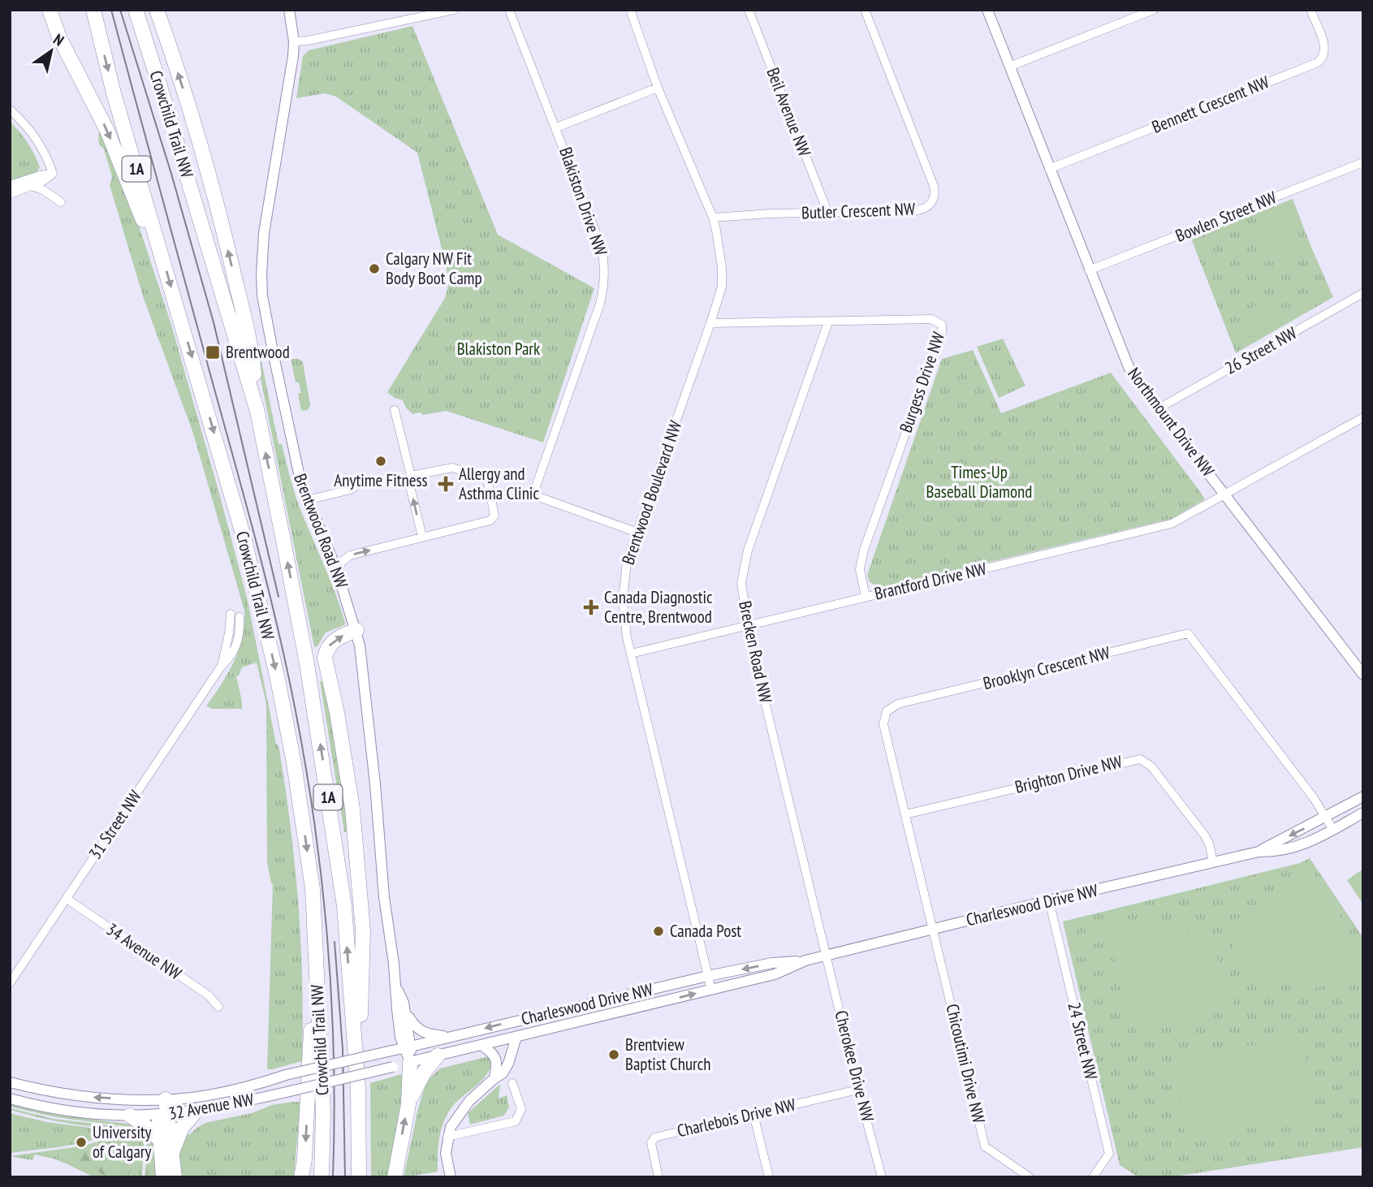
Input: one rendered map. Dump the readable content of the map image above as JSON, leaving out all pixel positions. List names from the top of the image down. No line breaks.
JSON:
{"streets":{"highway":["Crowchild Trail NW","1A"],"street":["Bennett Crescent NW","Beil Avenue NW","Blakiston Drive NW","Butler Crescent NW","Bowlen Street NW","26 Street NW","Burgess Drive NW","Northmount Drive NW","Brentwood Boulevard NW","Brentwood Road NW","Brantford Drive NW","Brecken Road NW","Brooklyn Crescent NW","Brighton Drive NW","31 Street NW","Charleswood Drive NW","34 Avenue NW","24 Street NW","Chicoutimi Drive NW","Cherokee Drive NW","32 Avenue NW","Charlebois Drive NW"]},"crossings":[["Bennett Crescent NW","Northmount Drive NW"],["Beil Avenue NW","Butler Crescent NW"],["Blakiston Drive NW","Brentwood Boulevard NW"],["Butler Crescent NW","Brentwood Boulevard NW"],["Bowlen Street NW","Northmount Drive NW"],["26 Street NW","Northmount Drive NW"],["Burgess Drive NW","Brentwood Boulevard NW"],["Burgess Drive NW","Brantford Drive NW"],["Burgess Drive NW","Brecken Road NW"],["Northmount Drive NW","Brantford Drive NW"],["Brentwood Boulevard NW","Brantford Drive NW"],["Brentwood Boulevard NW","Charleswood Drive NW"],["Brentwood Road NW","Charleswood Drive NW"],["Brentwood Road NW","32 Avenue NW"],["Brantford Drive NW","Brecken Road NW"],["Brecken Road NW","Charleswood Drive NW"],["Brecken Road NW","Cherokee Drive NW"],["Brooklyn Crescent NW","Brighton Drive NW"],["Brooklyn Crescent NW","Charleswood Drive NW"],["Brooklyn Crescent NW","Chicoutimi Drive NW"],["Brighton Drive NW","Charleswood Drive NW"],["31 Street NW","34 Avenue NW"],["Charleswood Drive NW","24 Street NW"],["Charleswood Drive NW","Chicoutimi Drive NW"],["Charleswood Drive NW","Cherokee Drive NW"],["Charleswood Drive NW","32 Avenue NW"],["Cherokee Drive NW","Charlebois Drive NW"]],"parks":["Blakiston Park","Times-Up Baseball Diamond"],"places":{"other":["Calgary NW Fit Body Boot Camp","Anytime Fitness","Canada Post","Brentview Baptist Church","University of Calgary"],"transit":["Brentwood"],"health":["Allergy and Asthma Clinic","Canada Diagnostic Centre, Brentwood"]},"north":"top right"}
